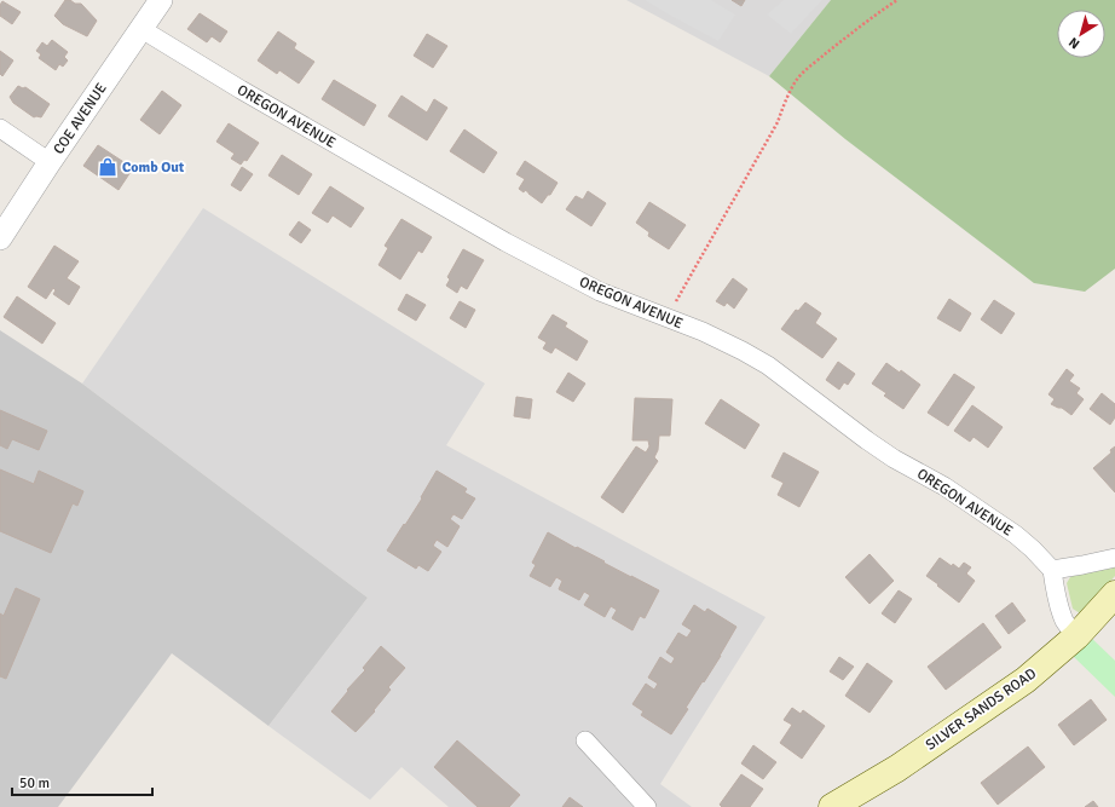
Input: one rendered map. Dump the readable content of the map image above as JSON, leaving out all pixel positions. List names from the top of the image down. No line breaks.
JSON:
{"streets":{"main road":["SILVER SANDS ROAD"],"street":["OREGON AVENUE","COE AVENUE"]},"crossings":[["OREGON AVENUE","COE AVENUE"]],"places":{"shop":["Comb Out"]},"scale_bar":"50 m","north":"bottom left"}
